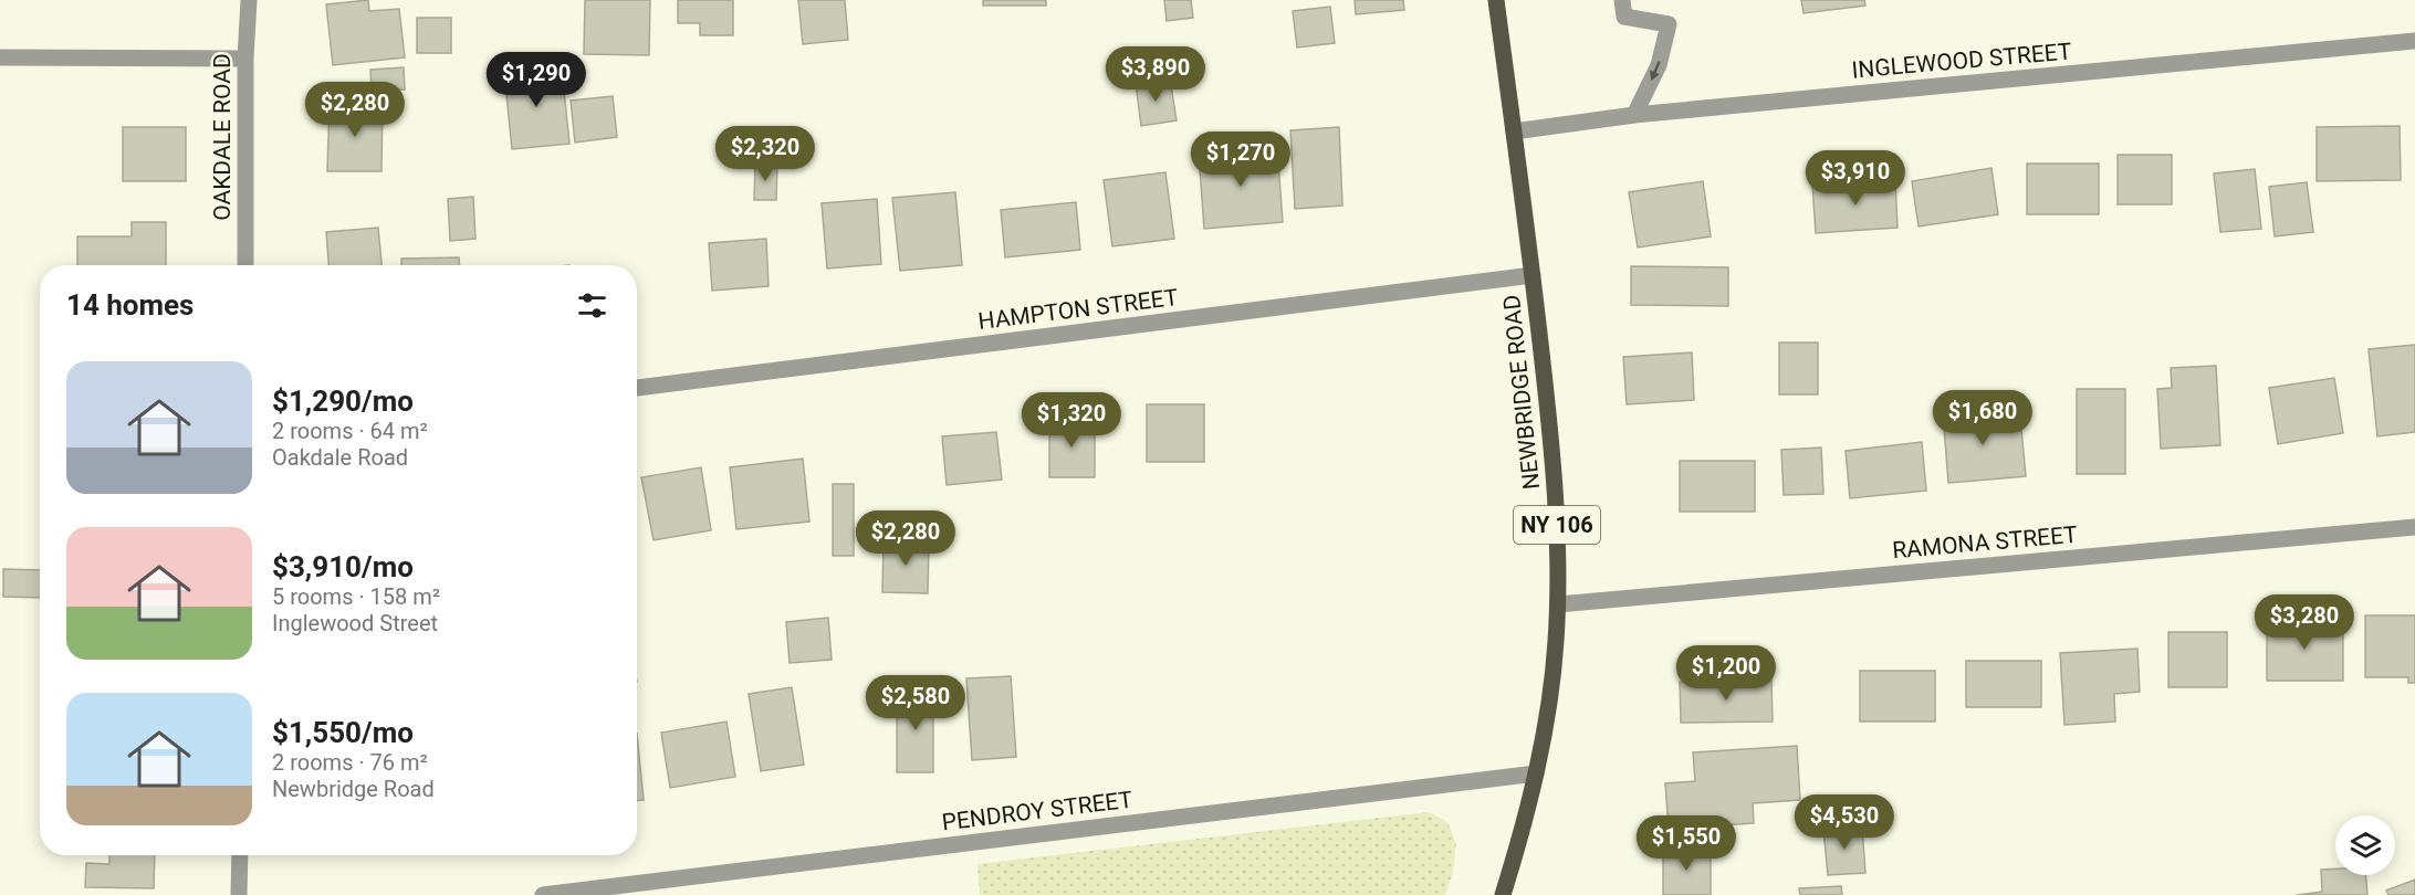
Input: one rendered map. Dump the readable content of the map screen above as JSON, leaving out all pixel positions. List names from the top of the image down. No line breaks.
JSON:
{"streets":{"main road":["NEWBRIDGE ROAD","NY 106"],"street":["INGLEWOOD STREET","OAKDALE ROAD","HAMPTON STREET","RAMONA STREET","PENDROY STREET"]},"crossings":[["INGLEWOOD STREET","NEWBRIDGE ROAD"],["HAMPTON STREET","NEWBRIDGE ROAD"],["NEWBRIDGE ROAD","RAMONA STREET"],["NEWBRIDGE ROAD","PENDROY STREET"]],"page":{"price":["$3,890","$1,290","$2,280","$2,320","$1,270","$3,910","$1,680","$1,320","$2,280","$3,280","$1,200","$2,580","$4,530","$1,550"],"heading":"14 homes","list":[{"name":"$1,290/mo","note":"2 rooms · 64 m² · Oakdale Road"},{"name":"$3,910/mo","note":"5 rooms · 158 m² · Inglewood Street"},{"name":"$1,550/mo","note":"2 rooms · 76 m² · Newbridge Road"}]}}
